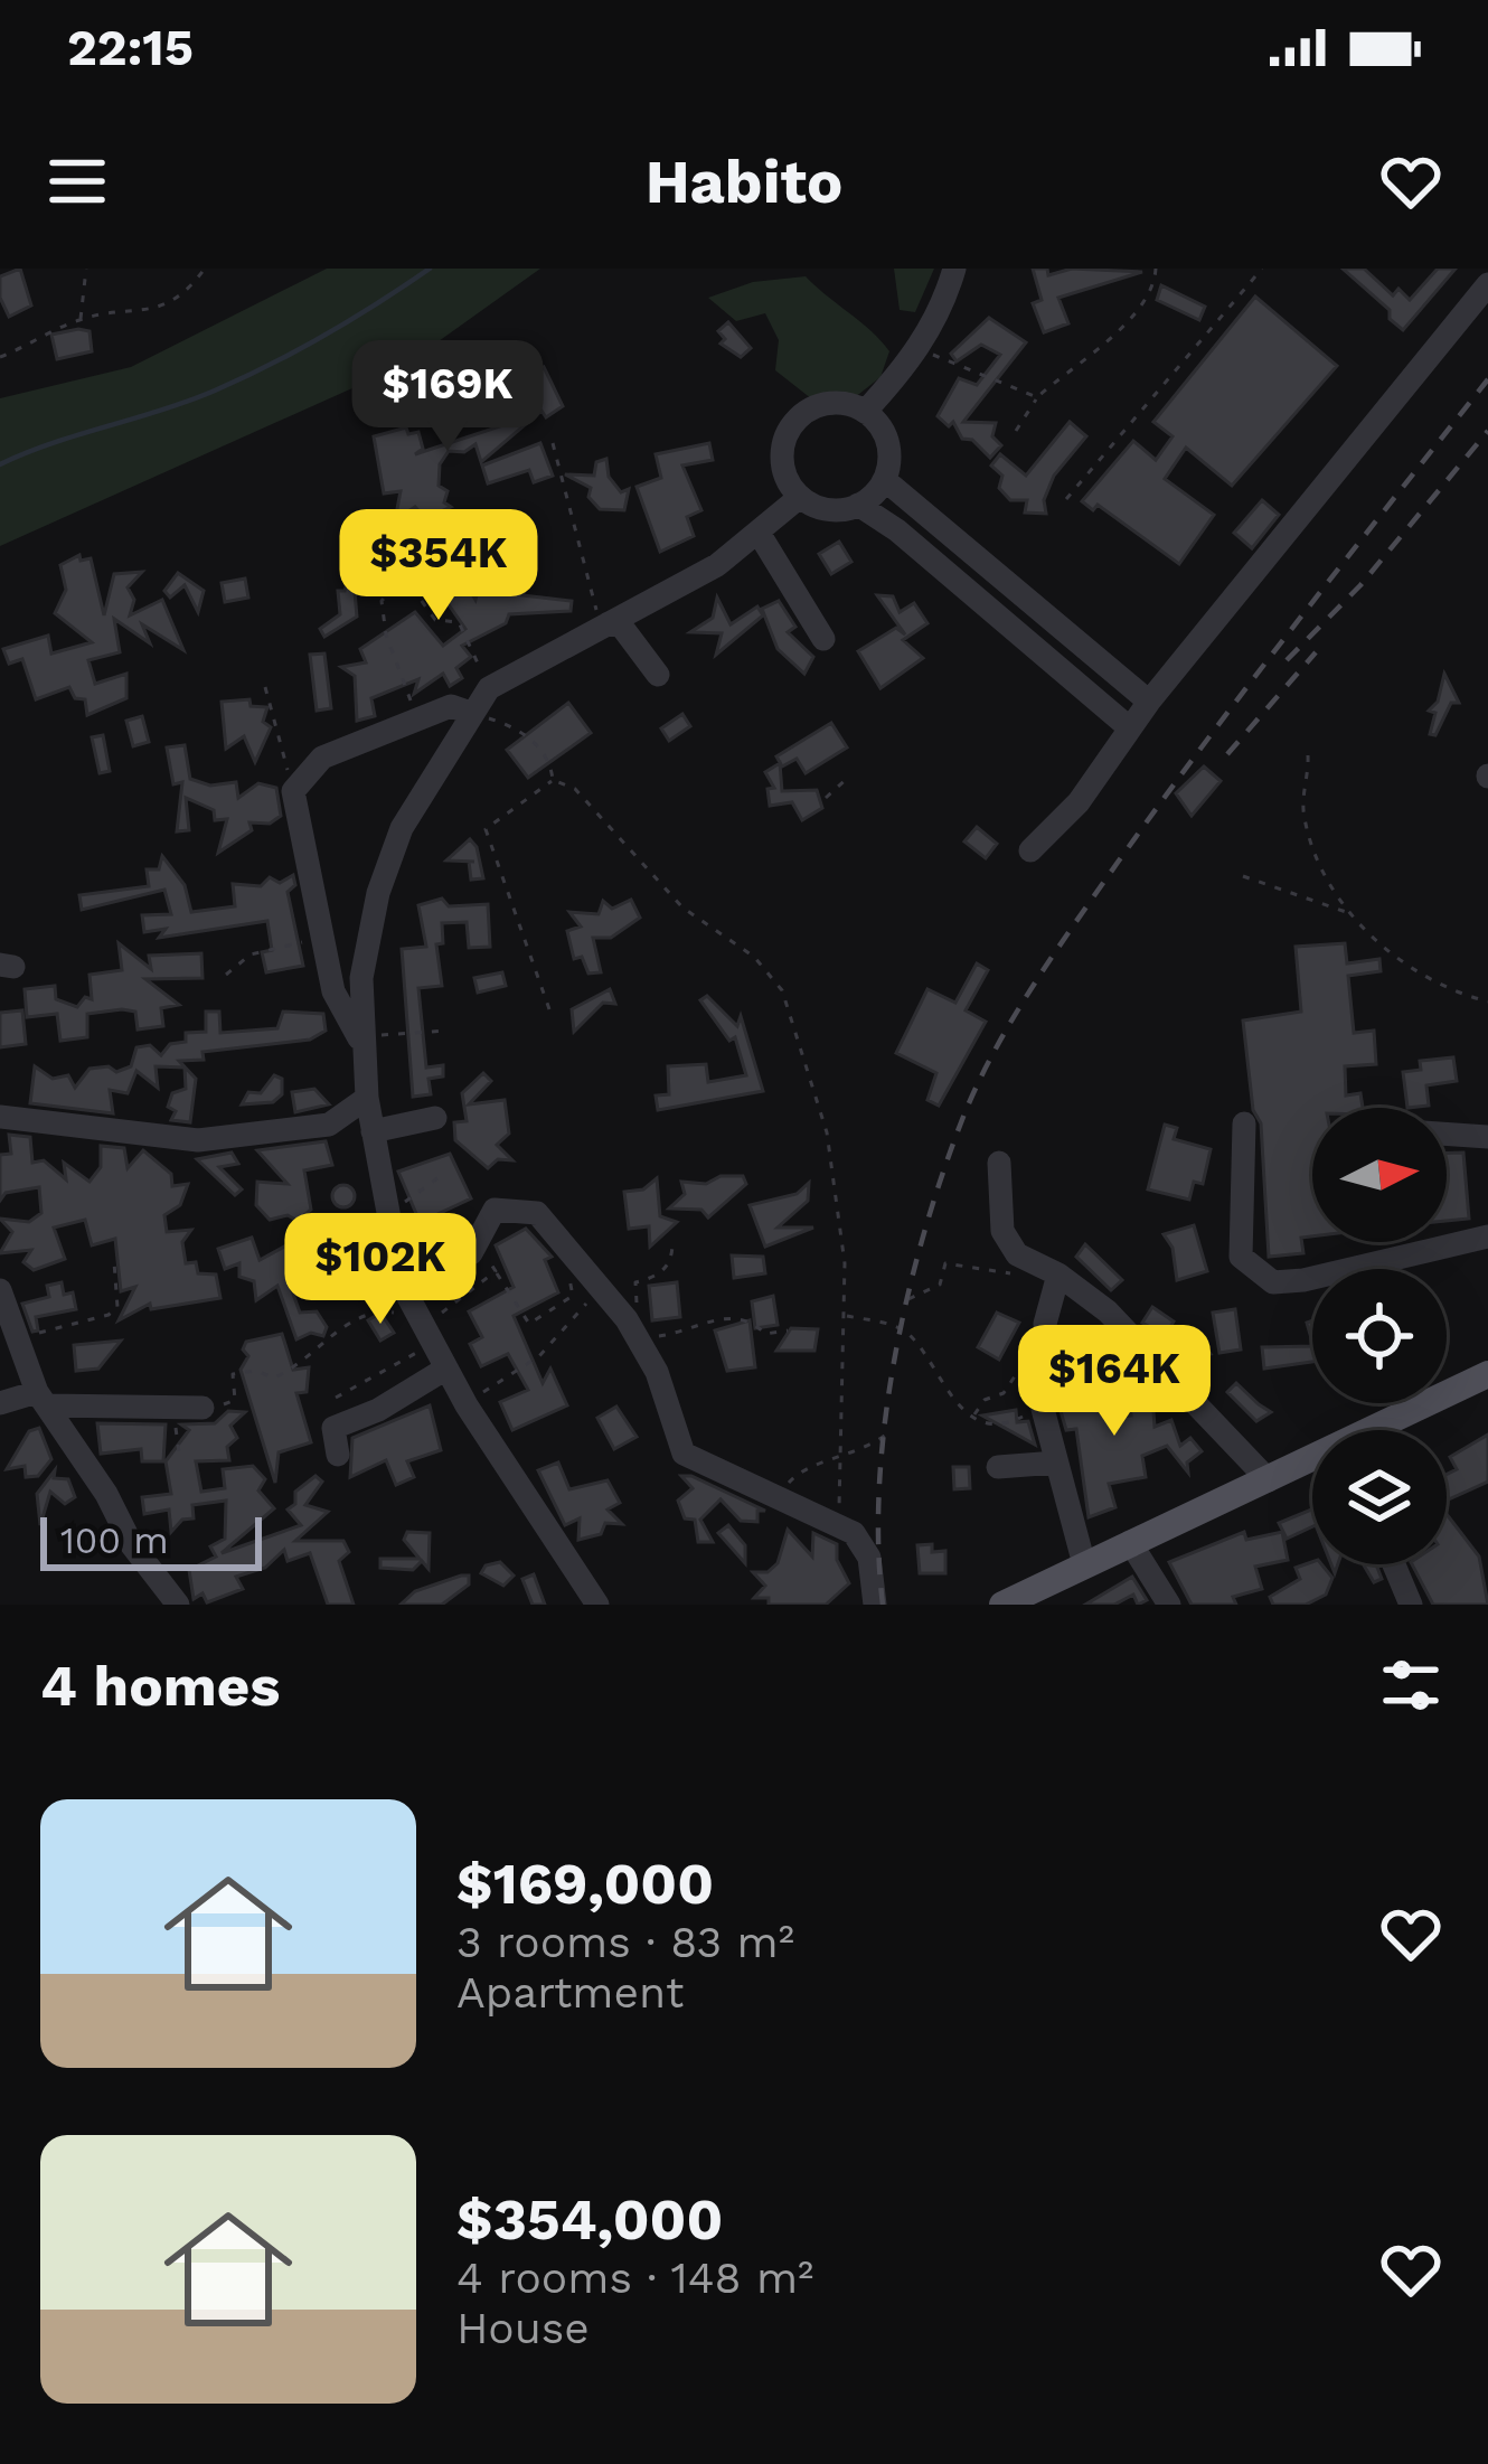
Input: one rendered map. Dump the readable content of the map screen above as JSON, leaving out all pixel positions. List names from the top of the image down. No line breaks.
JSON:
{"scale_bar":"100 m","north":"right","page":{"status":"22:15","header":"Habito","price":["$169K","$354K","$102K","$164K"],"scale":"100 m","heading":"4 homes","list":[{"name":"$169,000","note":"3 rooms · 83 m² · Apartment"},{"name":"$354,000","note":"4 rooms · 148 m² · House"}]}}
